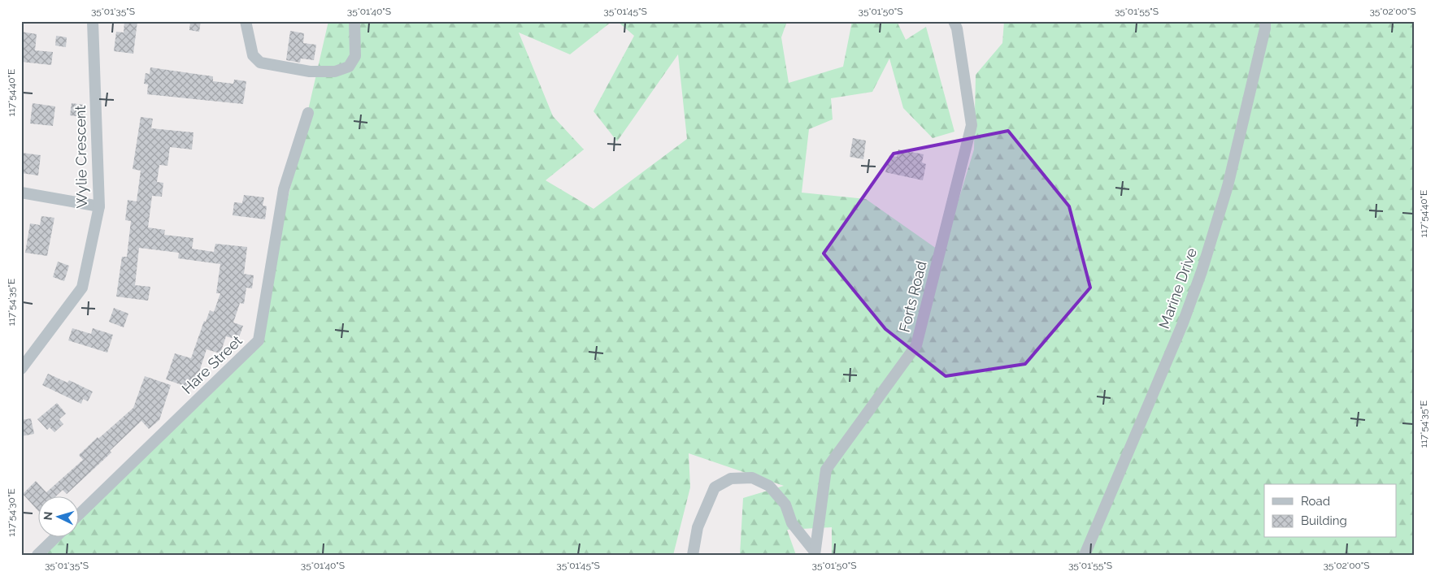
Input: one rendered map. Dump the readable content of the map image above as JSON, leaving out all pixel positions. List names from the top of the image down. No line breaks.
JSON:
{"streets":{"street":["Wylie Crescent","Marine Drive","Forts Road","Hare Street"]},"legend":["Road","Building"],"north":"left","coordinates":["35°01'35\"S","35°01'40\"S","35°01'45\"S","35°01'50\"S","35°01'55\"S","35°02'00\"S","117°54'40\"E","117°54'35\"E","117°54'30\"E"]}
